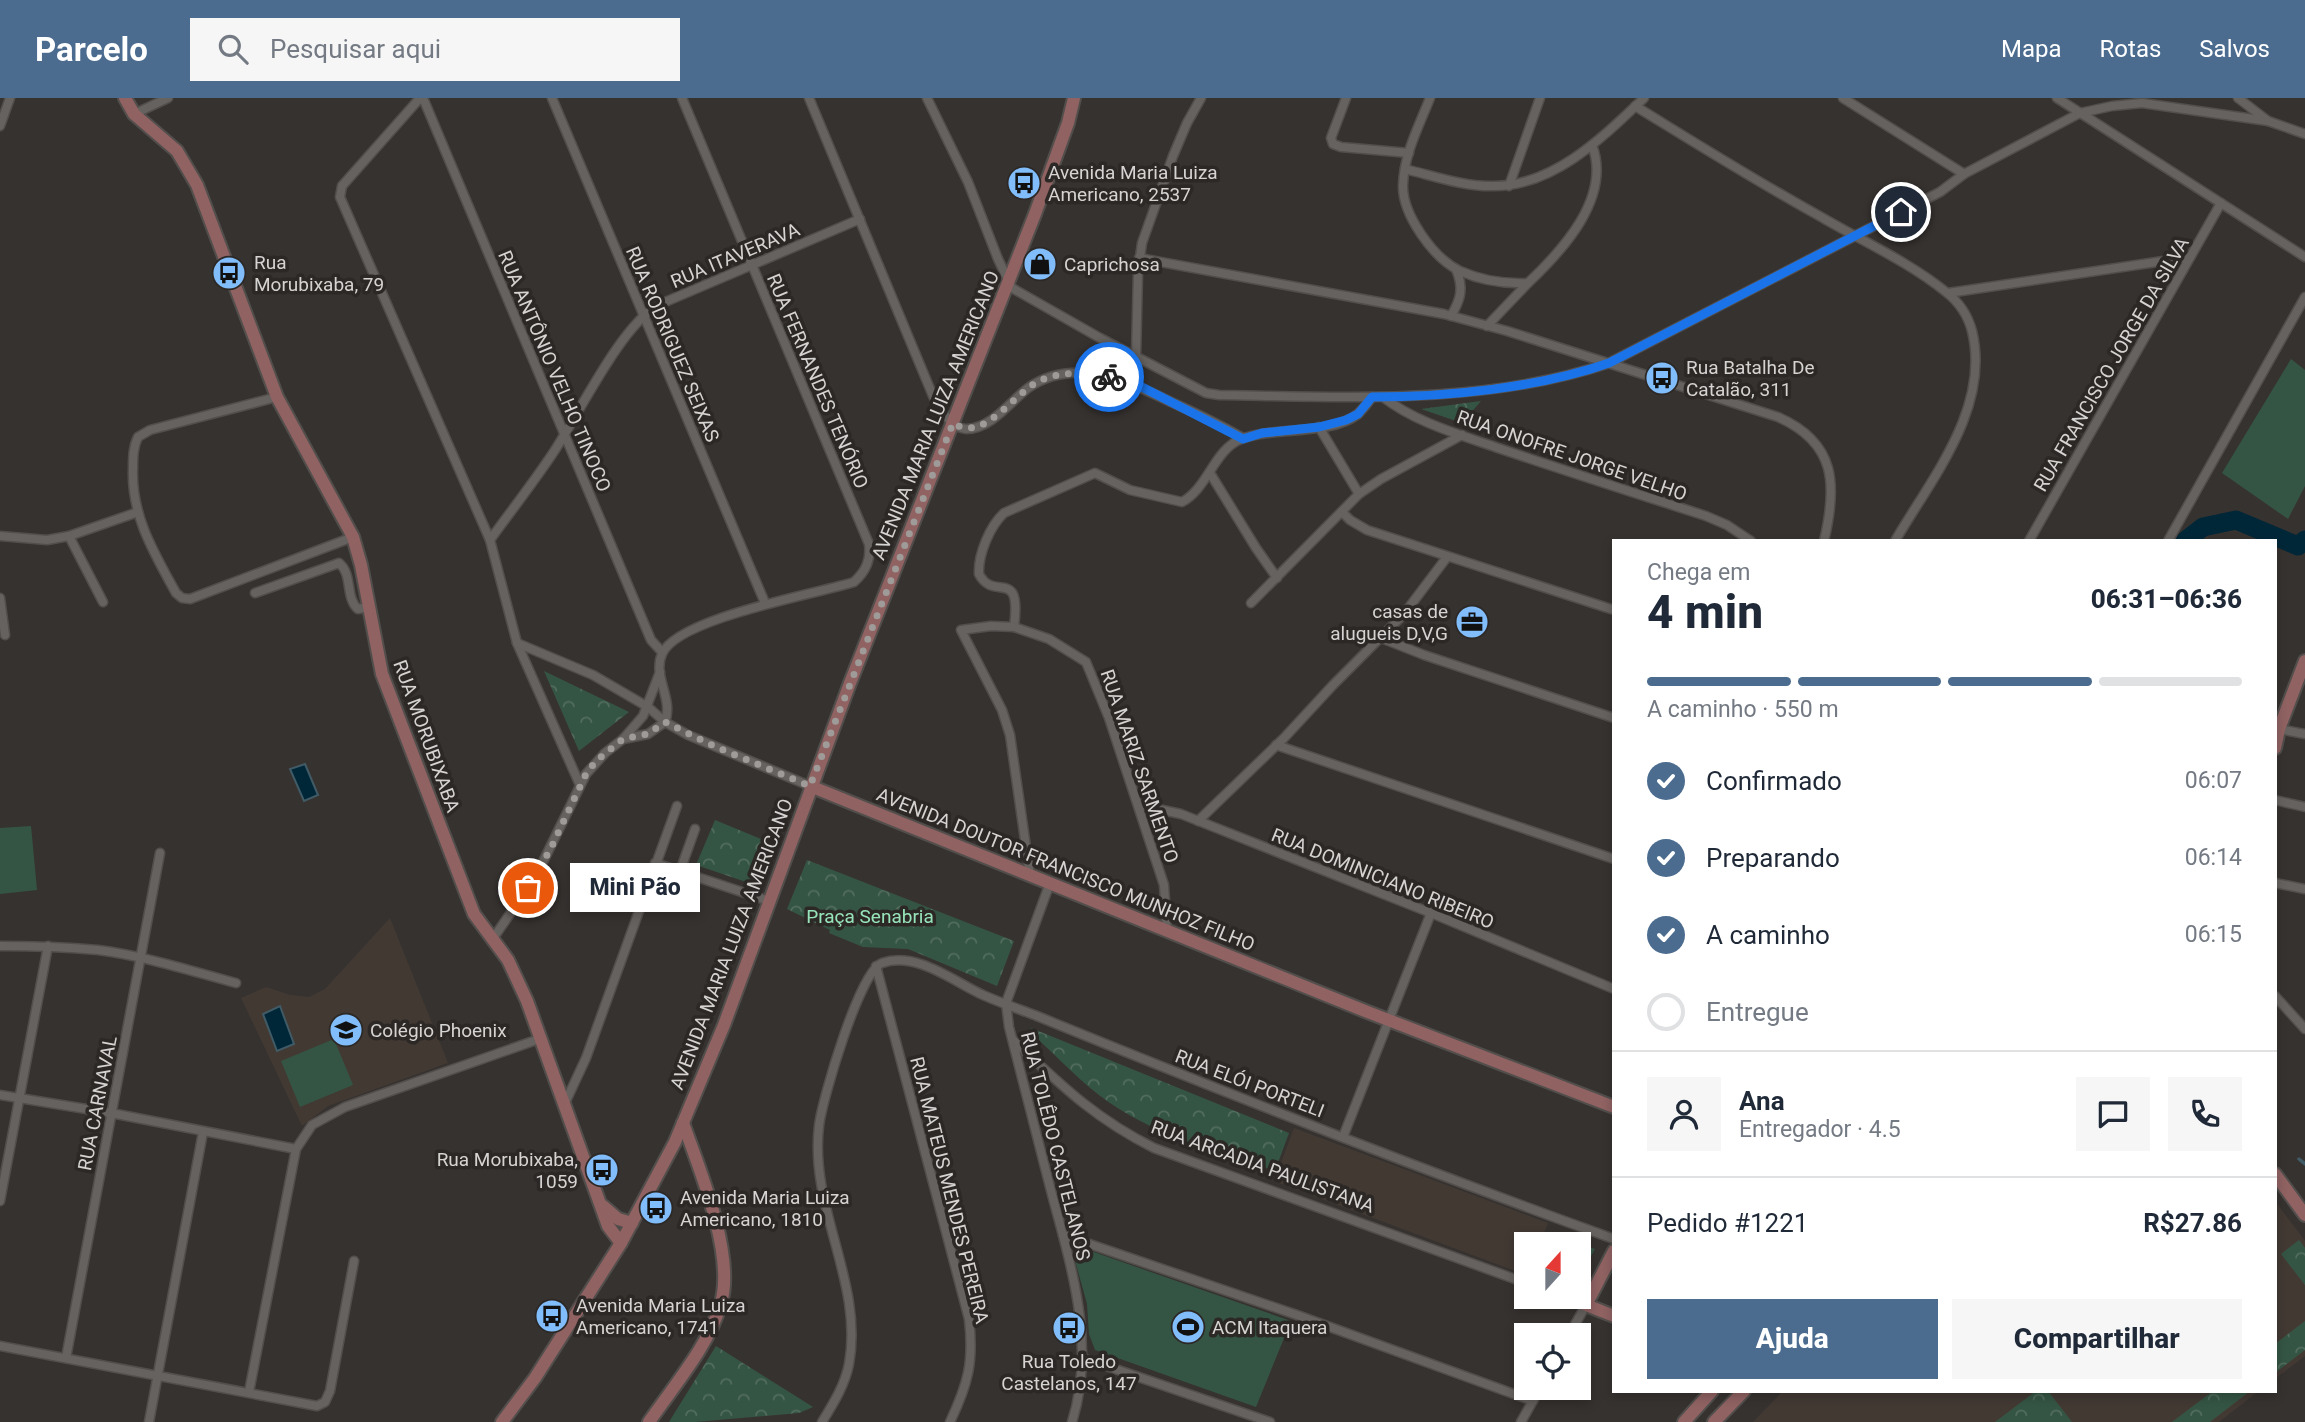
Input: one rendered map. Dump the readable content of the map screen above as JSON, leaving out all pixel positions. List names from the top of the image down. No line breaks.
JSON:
{"streets":{"street":["RUA ITAVERAVA","RUA RODRIGUEZ SEIXAS","RUA FRANCISCO JORGE DA SILVA","RUA ANTÔNIO VELHO TINOCO","RUA FERNANDES TENÓRIO","AVENIDA MARIA LUIZA AMERICANO","RUA ONOFRE JORGE VELHO","RUA MORUBIXABA","RUA MARIZ SARMENTO","AVENIDA DOUTOR FRANCISCO MUNHOZ FILHO","RUA DOMINICIANO RIBEIRO","RUA ELÓI PORTELI","RUA CARNAVAL","RUA TOLÊDO CASTELANOS","RUA ARCADIA PAULISTANA","RUA MATEUS MENDES PEREIRA"]},"crossings":[["RUA ITAVERAVA","RUA RODRIGUEZ SEIXAS"],["RUA ITAVERAVA","RUA ANTÔNIO VELHO TINOCO"],["RUA ITAVERAVA","RUA FERNANDES TENÓRIO"],["RUA RODRIGUEZ SEIXAS","RUA FERNANDES TENÓRIO"],["AVENIDA MARIA LUIZA AMERICANO","RUA MORUBIXABA"],["AVENIDA MARIA LUIZA AMERICANO","AVENIDA DOUTOR FRANCISCO MUNHOZ FILHO"],["RUA MARIZ SARMENTO","AVENIDA DOUTOR FRANCISCO MUNHOZ FILHO"],["RUA MARIZ SARMENTO","RUA DOMINICIANO RIBEIRO"],["RUA ELÓI PORTELI","RUA TOLÊDO CASTELANOS"],["RUA ELÓI PORTELI","RUA MATEUS MENDES PEREIRA"],["RUA TOLÊDO CASTELANOS","RUA ARCADIA PAULISTANA"]],"parks":["Praça Senabria"],"places":{"bus stop":["Avenida Maria Luiza Americano, 2537","Rua Morubixaba, 79","Rua Batalha De Catalão, 311","Rua Morubixaba, 1059","Avenida Maria Luiza Americano, 1810","Avenida Maria Luiza Americano, 1741","Rua Toledo Castelanos, 147"],"shop":["Caprichosa"],"office":["casas de alugueis D,V,G"],"other":["Mini Pão"],"school or university":["Colégio Phoenix"],"sports":["ACM Itaquera"]},"north":"top","page":{"header":"Parcelo","search":"Pesquisar aqui","nav":["Mapa","Rotas","Salvos"],"heading":["4 min","Chega em","06:31–06:36"],"panel":["Ana","Entregador · 4.5","Pedido #1221","R$27.86"],"bar":"A caminho · 550 m","list":[["Confirmado","06:07"],["Preparando","06:14"],["A caminho","06:15"],"Entregue"],"bubble":"Mini Pão","buttons":["Ajuda","Compartilhar"]}}
